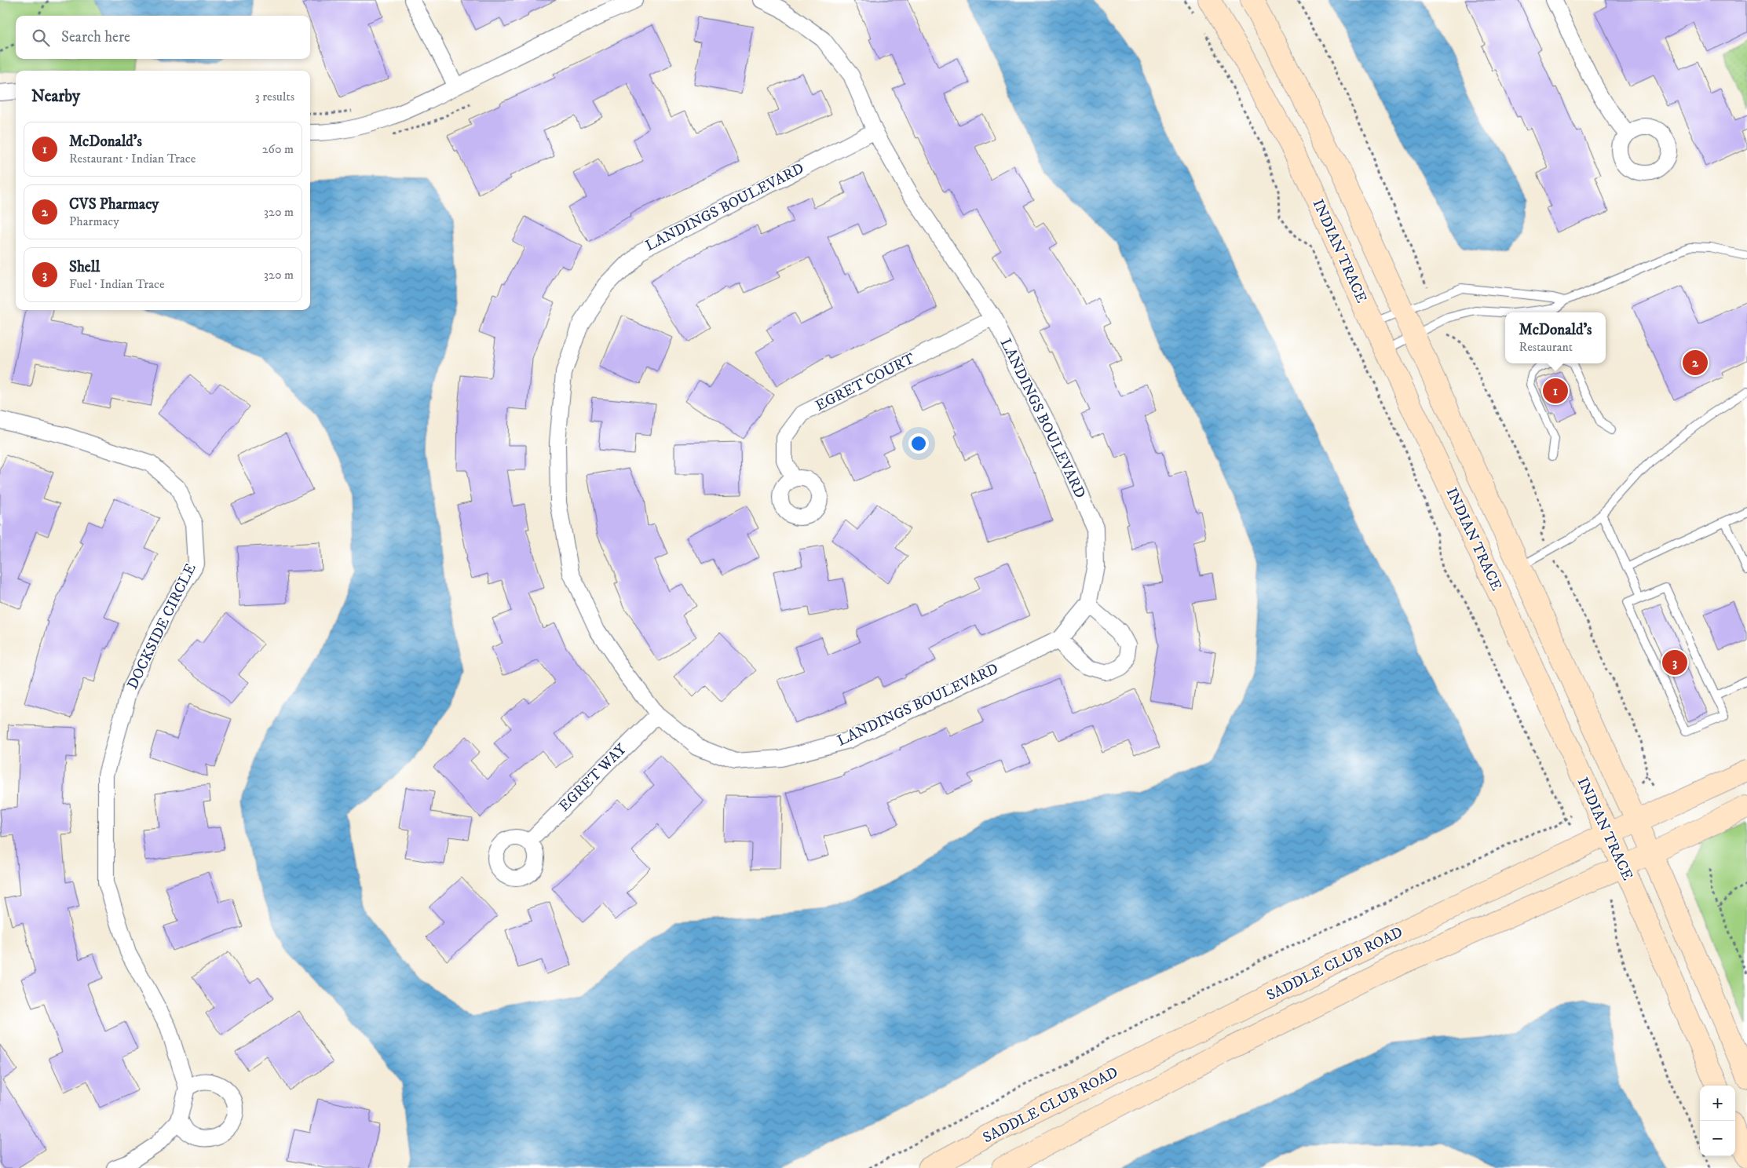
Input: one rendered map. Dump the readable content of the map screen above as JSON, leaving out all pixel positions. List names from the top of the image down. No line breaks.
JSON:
{"streets":{"main road":["INDIAN TRACE","SADDLE CLUB ROAD"],"street":["LANDINGS BOULEVARD","EGRET COURT","DOCKSIDE CIRCLE","EGRET WAY"]},"crossings":[["LANDINGS BOULEVARD","EGRET COURT"],["LANDINGS BOULEVARD","EGRET WAY"],["INDIAN TRACE","SADDLE CLUB ROAD"]],"page":{"search":"Search here","heading":["Nearby","3 results"],"list":[{"mark":"1","name":"McDonald's","note":"Restaurant · Indian Trace","value":"260 m"},{"mark":"2","name":"CVS Pharmacy","note":"Pharmacy","value":"320 m"},{"mark":"3","name":"Shell","note":"Fuel · Indian Trace","value":"320 m"}],"popup":["McDonald's","Restaurant"],"pins":["2","1","3"],"map_buttons":["+","−"]}}
